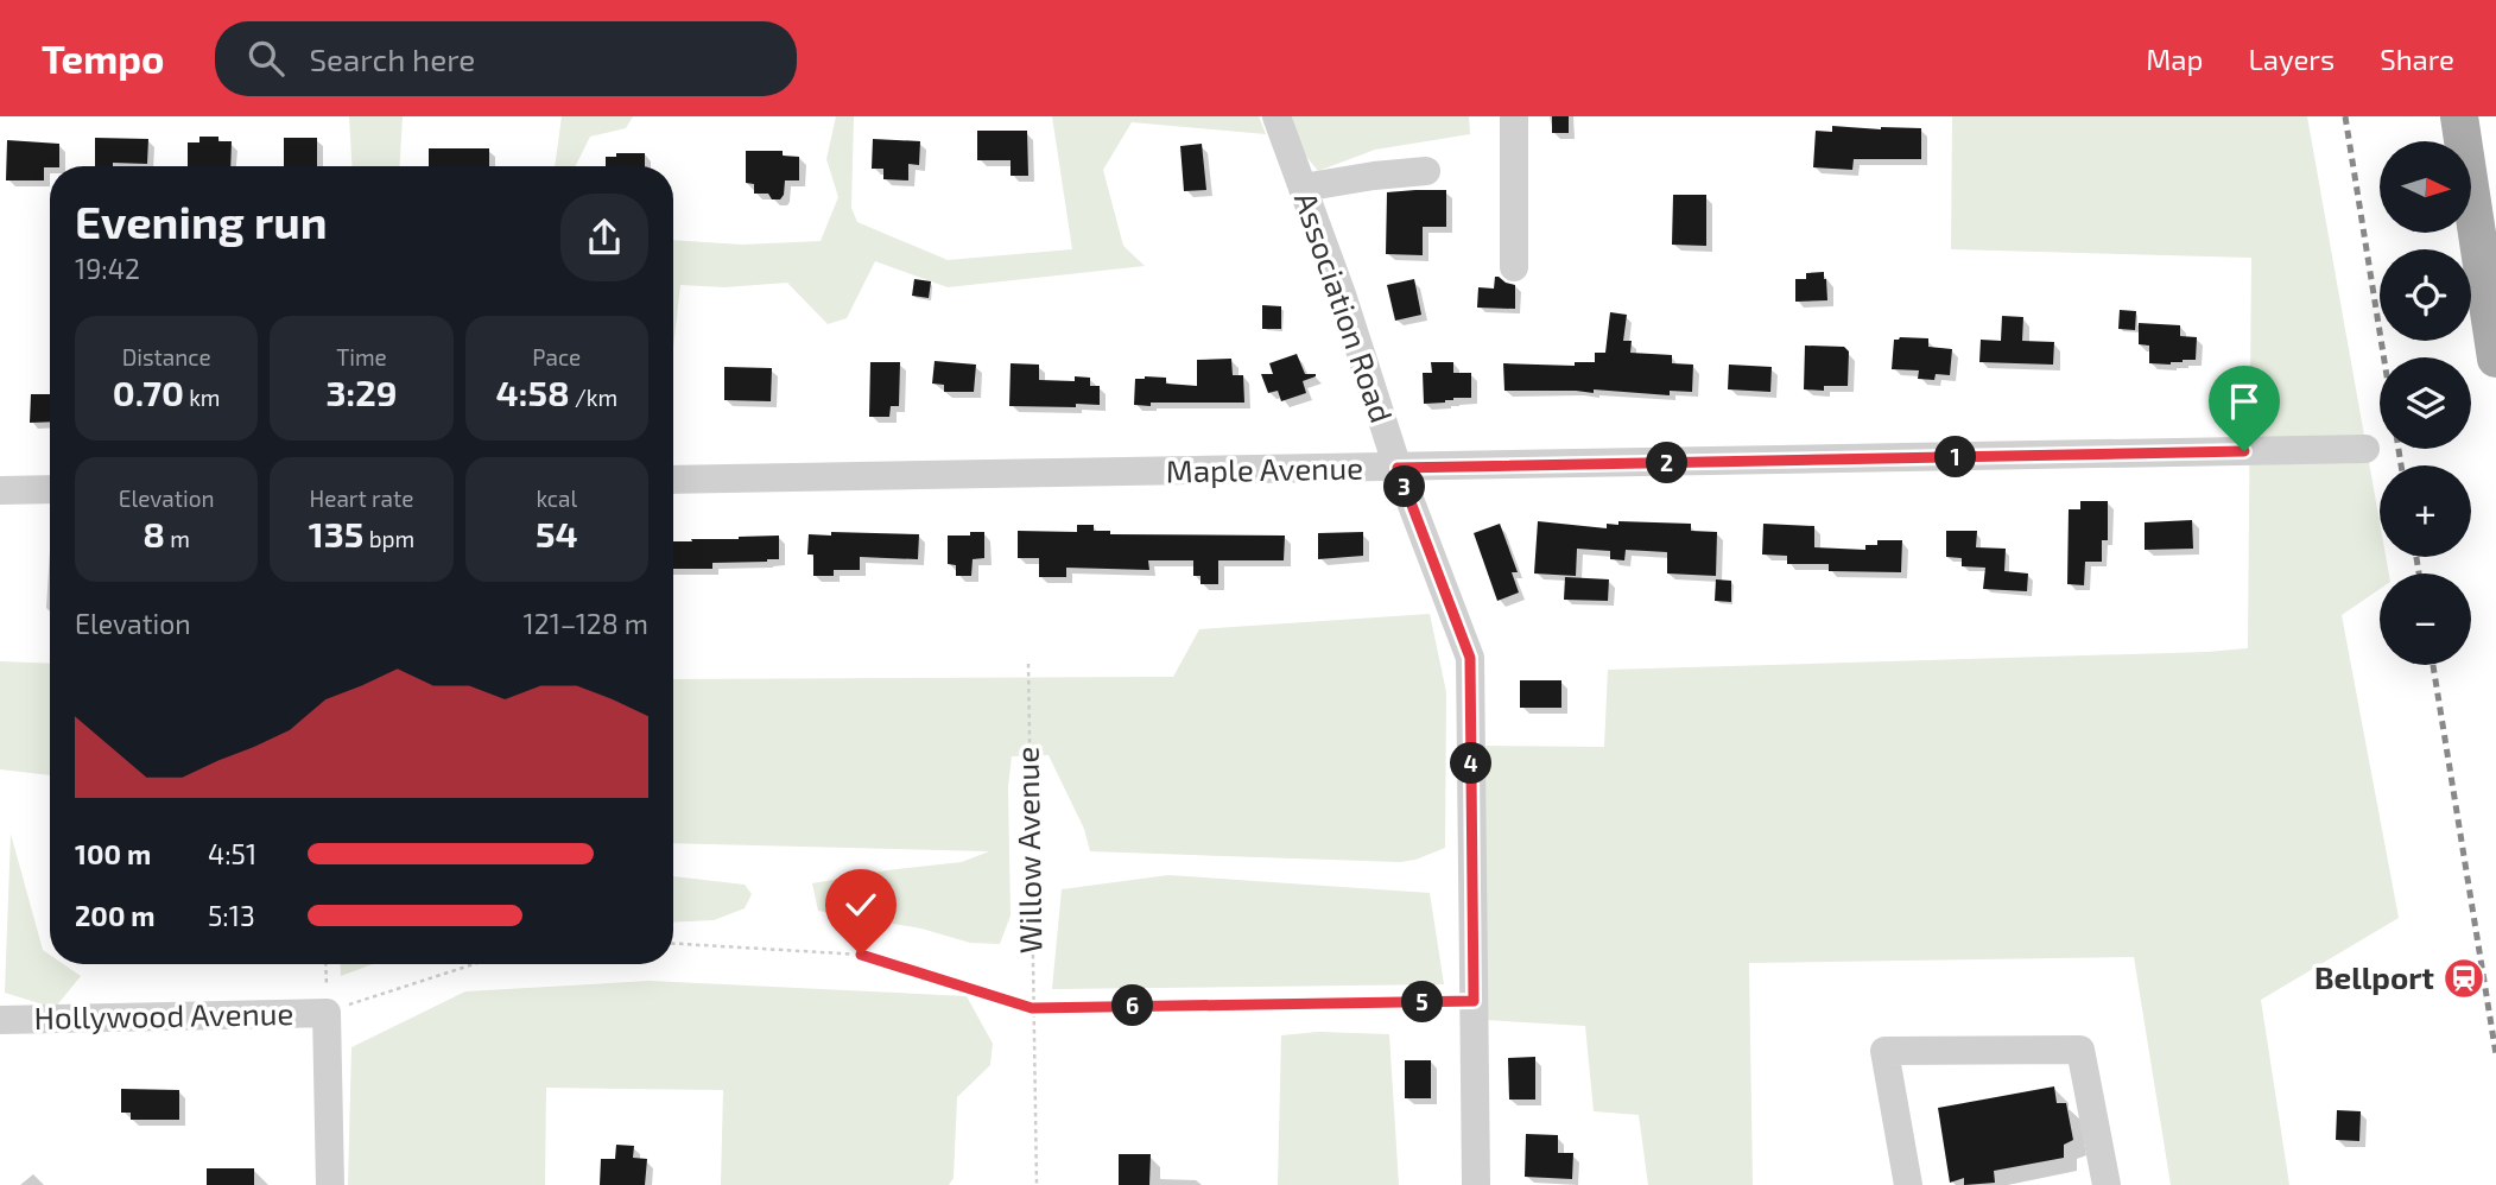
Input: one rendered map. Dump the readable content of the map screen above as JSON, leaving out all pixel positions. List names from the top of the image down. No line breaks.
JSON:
{"streets":{"street":["Association Road","Maple Avenue","Hollywood Avenue"],"path":["Willow Avenue"]},"crossings":[["Association Road","Maple Avenue"]],"places":{"station":["Bellport"]},"north":"right","page":{"header":"Tempo","search":"Search here","nav":["Map","Layers","Share"],"map_buttons":["+","−"],"heading":["Evening run","19:42"],"stats":[["Distance","0.70 km"],["Time","3:29"],["Pace","4:58 /km"],["Elevation","8 m"],["Heart rate","135 bpm"],["kcal","54"]],"pins":["1","2","3","4","5","6"],"chart":["Elevation","121–128 m"],"list":[{"name":"100 m","note":"4:51"},{"name":"200 m","note":"5:13"}]}}
